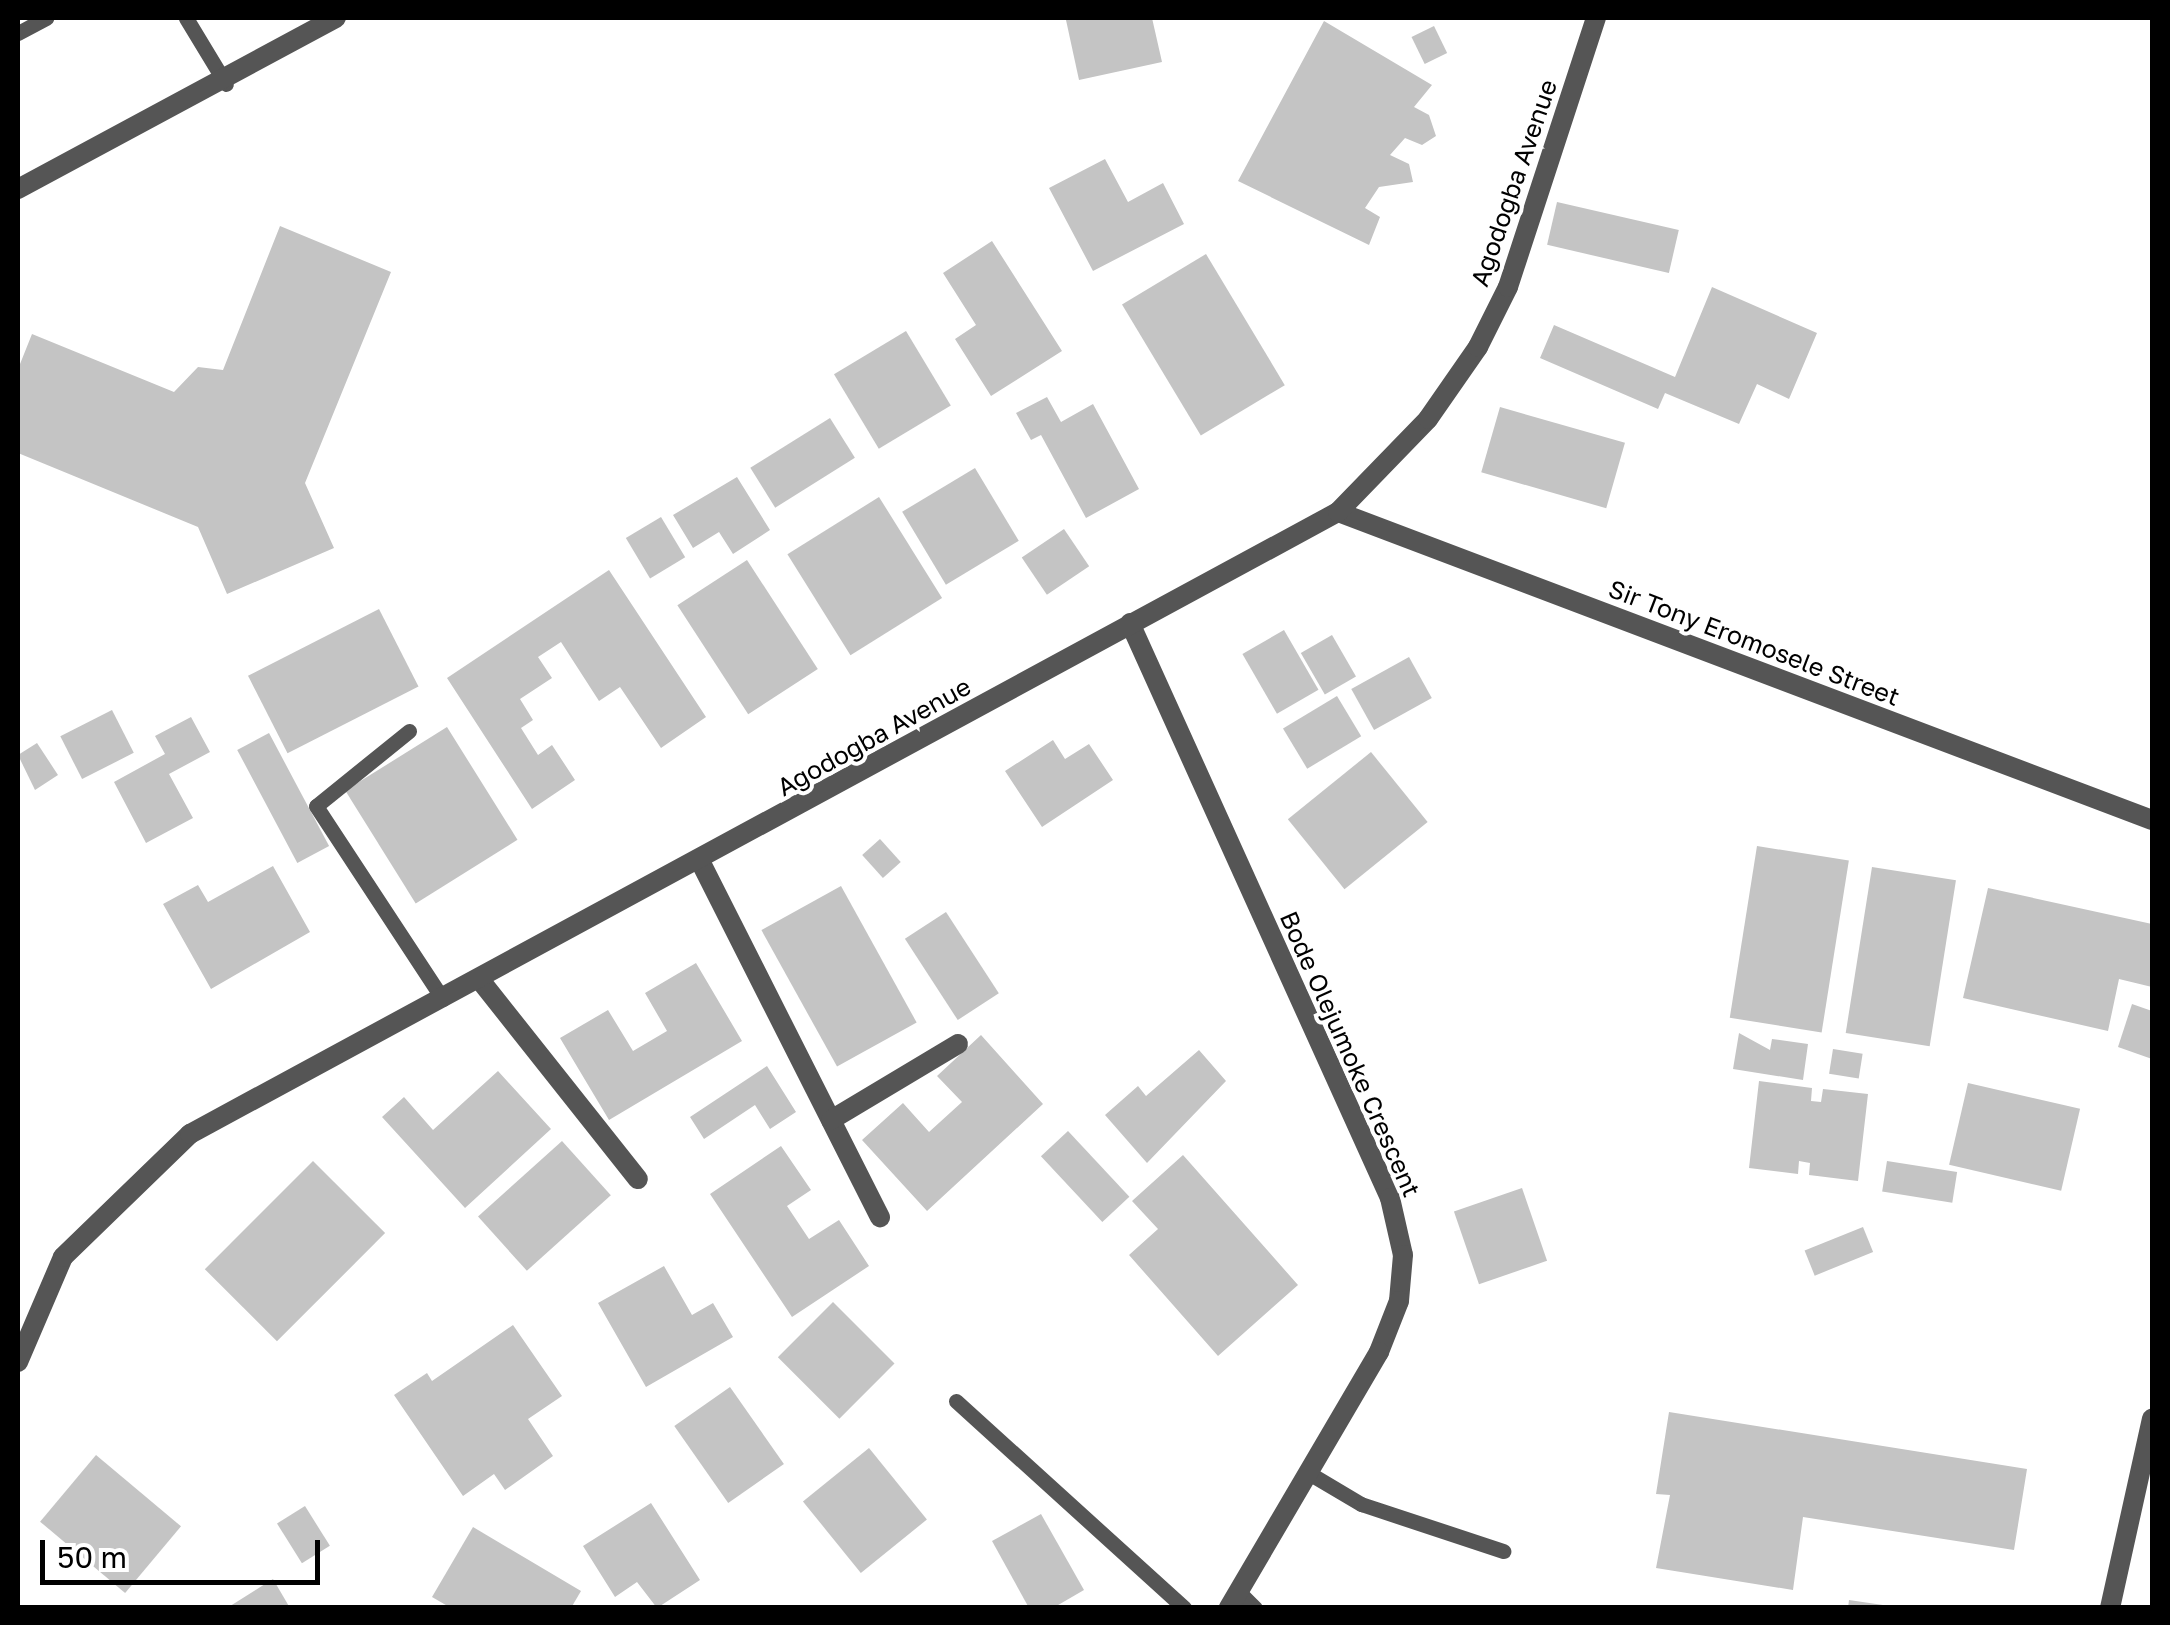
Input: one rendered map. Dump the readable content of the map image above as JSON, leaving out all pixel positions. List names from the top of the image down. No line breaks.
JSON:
{"streets":{"street":["Agodogba Avenue","Sir Tony Eromosele Street","Bode Olejumoke Crescent"]},"crossings":[["Agodogba Avenue","Sir Tony Eromosele Street"],["Agodogba Avenue","Bode Olejumoke Crescent"]],"scale_bar":"50 m"}
